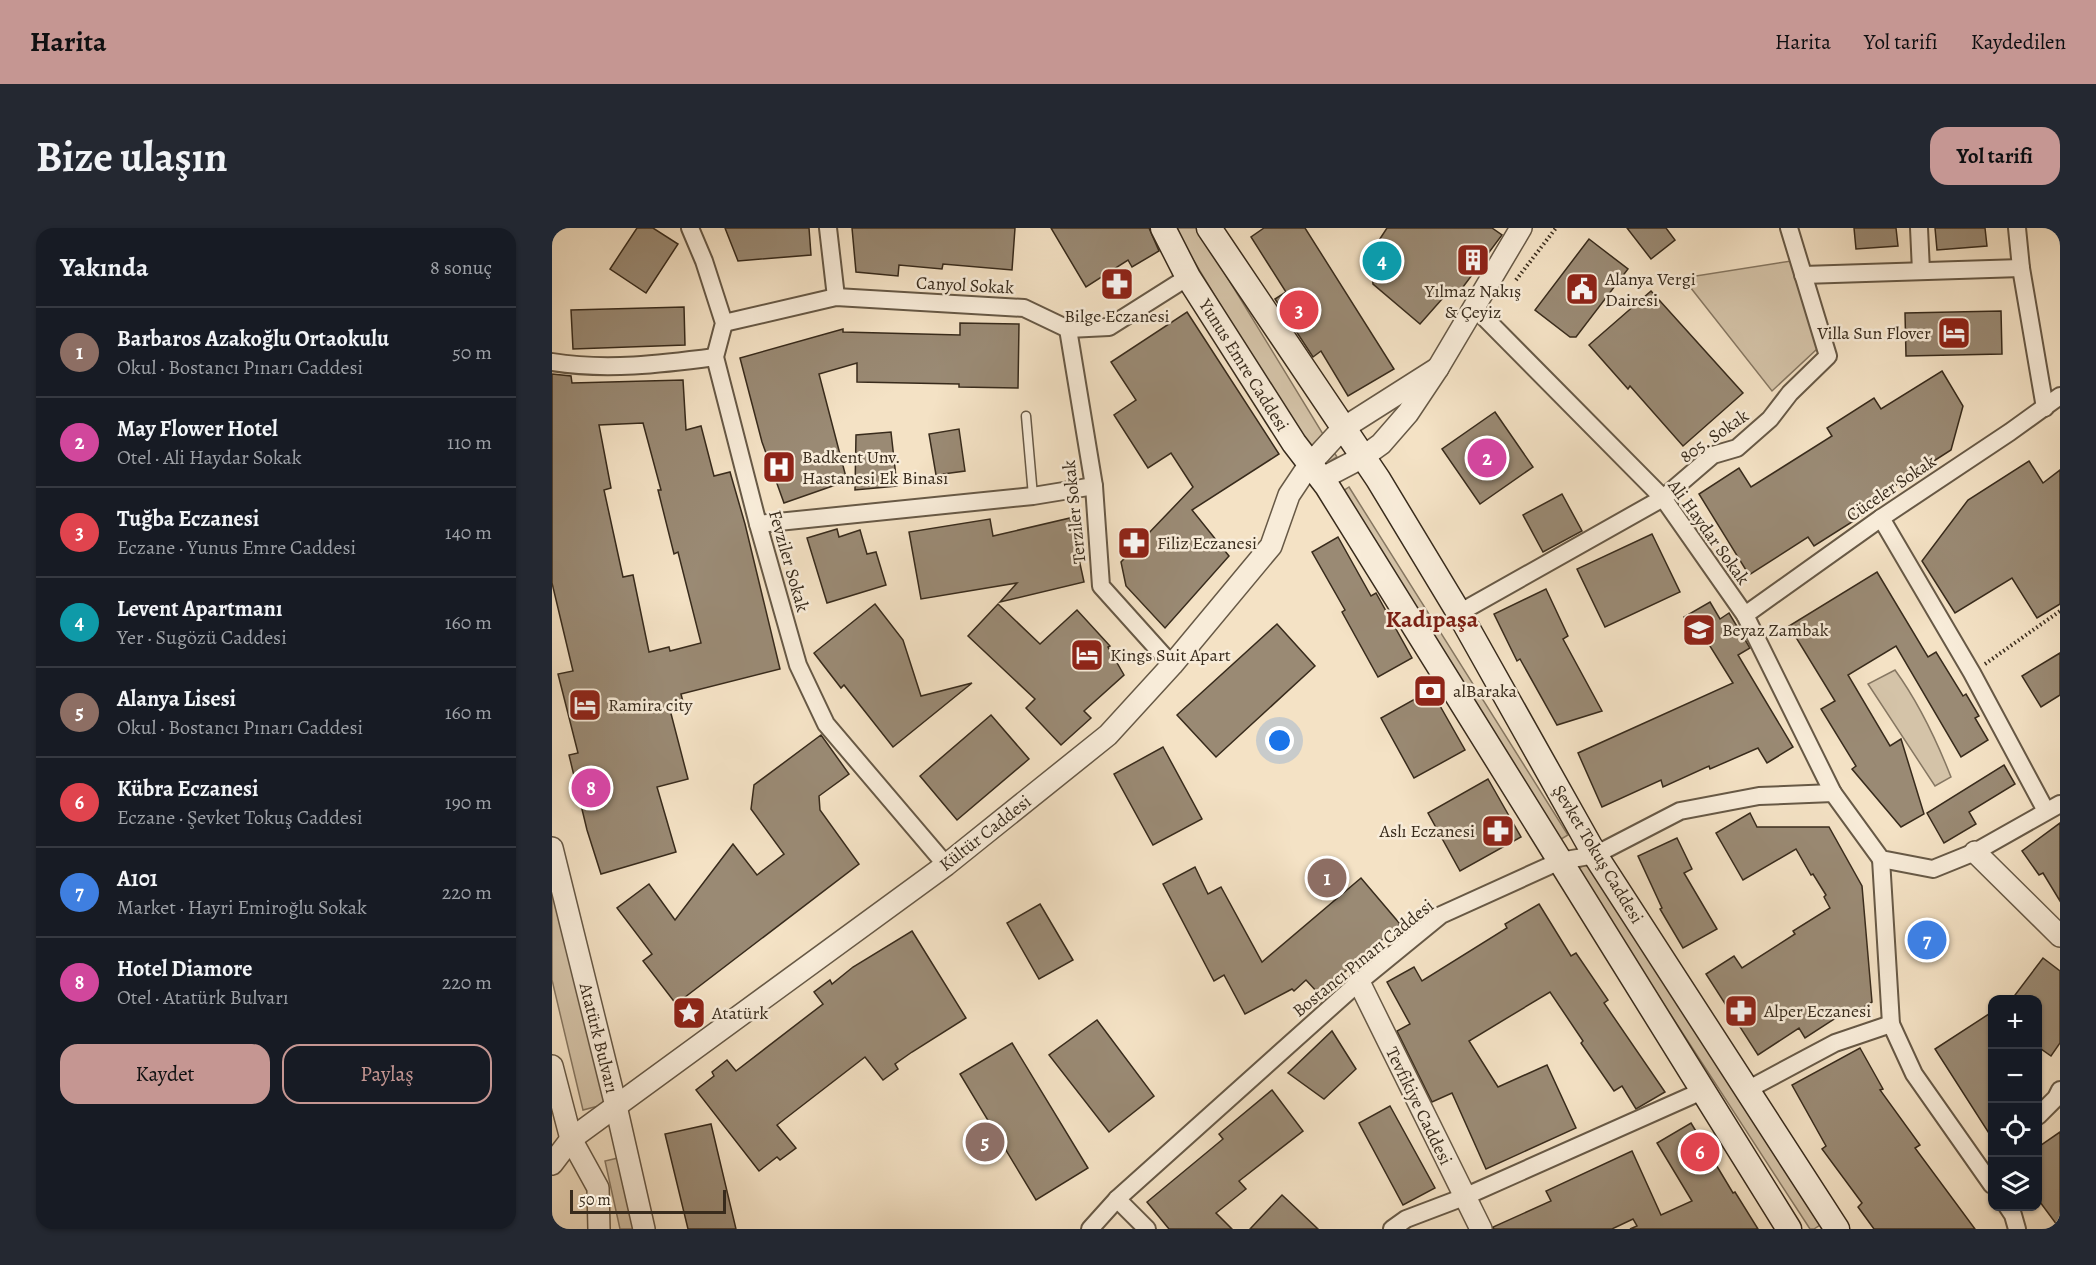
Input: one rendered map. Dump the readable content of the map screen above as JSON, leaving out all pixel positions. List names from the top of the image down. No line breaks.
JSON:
{"streets":{"main road":["Yunus Emre Caddesi","Şevket Tokuş Caddesi"],"street":["Canyol Sokak","805. Sokak","Cüceler Sokak","Terziler Sokak","Ali Haydar Sokak","Fevziler Sokak","Kültür Caddesi","Bostancı Pınarı Caddesi","Atatürk Bulvarı","Tevfikiye Caddesi"]},"crossings":[["Canyol Sokak","Yunus Emre Caddesi"],["Canyol Sokak","Terziler Sokak"],["Canyol Sokak","Fevziler Sokak"],["Yunus Emre Caddesi","Kültür Caddesi"],["Yunus Emre Caddesi","Şevket Tokuş Caddesi"],["805. Sokak","Ali Haydar Sokak"],["805. Sokak","Şevket Tokuş Caddesi"],["Cüceler Sokak","Ali Haydar Sokak"],["Terziler Sokak","Kültür Caddesi"],["Ali Haydar Sokak","Bostancı Pınarı Caddesi"],["Fevziler Sokak","Kültür Caddesi"],["Kültür Caddesi","Şevket Tokuş Caddesi"],["Kültür Caddesi","Atatürk Bulvarı"],["Şevket Tokuş Caddesi","Bostancı Pınarı Caddesi"],["Bostancı Pınarı Caddesi","Tevfikiye Caddesi"]],"districts":["Kadıpaşa"],"places":{"building":["Yılmaz Nakış & Çeyiz"],"pharmacy":["Bilge Eczanesi","Filiz Eczanesi","Aslı Eczanesi","Alper Eczanesi"],"public building":["Alanya Vergi Dairesi"],"hotel":["Villa Sun Flover","Kings Suit Apart","Ramira city"],"hospital":["Badkent Unv. Hastanesi Ek Binası"],"school or university":["Beyaz Zambak"],"bank":["alBaraka"],"place":["Atatürk"]},"scale_bar":"50 m","page":{"header":"Harita","nav":["Harita","Yol tarifi","Kaydedilen"],"buttons":["Yol tarifi",["Kaydet","Paylaş"]],"title":"Bize ulaşın","heading":["Yakında","8 sonuç"],"pins":["4","3","2","8","1","7","5","6"],"list":[{"mark":"1","name":"Barbaros Azakoğlu Ortaokulu","note":"Okul · Bostancı Pınarı Caddesi","value":"50 m"},{"mark":"2","name":"May Flower Hotel","note":"Otel · Ali Haydar Sokak","value":"110 m"},{"mark":"3","name":"Tuğba Eczanesi","note":"Eczane · Yunus Emre Caddesi","value":"140 m"},{"mark":"4","name":"Levent Apartmanı","note":"Yer · Sugözü Caddesi","value":"160 m"},{"mark":"5","name":"Alanya Lisesi","note":"Okul · Bostancı Pınarı Caddesi","value":"160 m"},{"mark":"6","name":"Kübra Eczanesi","note":"Eczane · Şevket Tokuş Caddesi","value":"190 m"},{"mark":"7","name":"A101","note":"Market · Hayri Emiroğlu Sokak","value":"220 m"},{"mark":"8","name":"Hotel Diamore","note":"Otel · Atatürk Bulvarı","value":"220 m"}],"map_buttons":["+","−"],"scale":"50 m"}}
